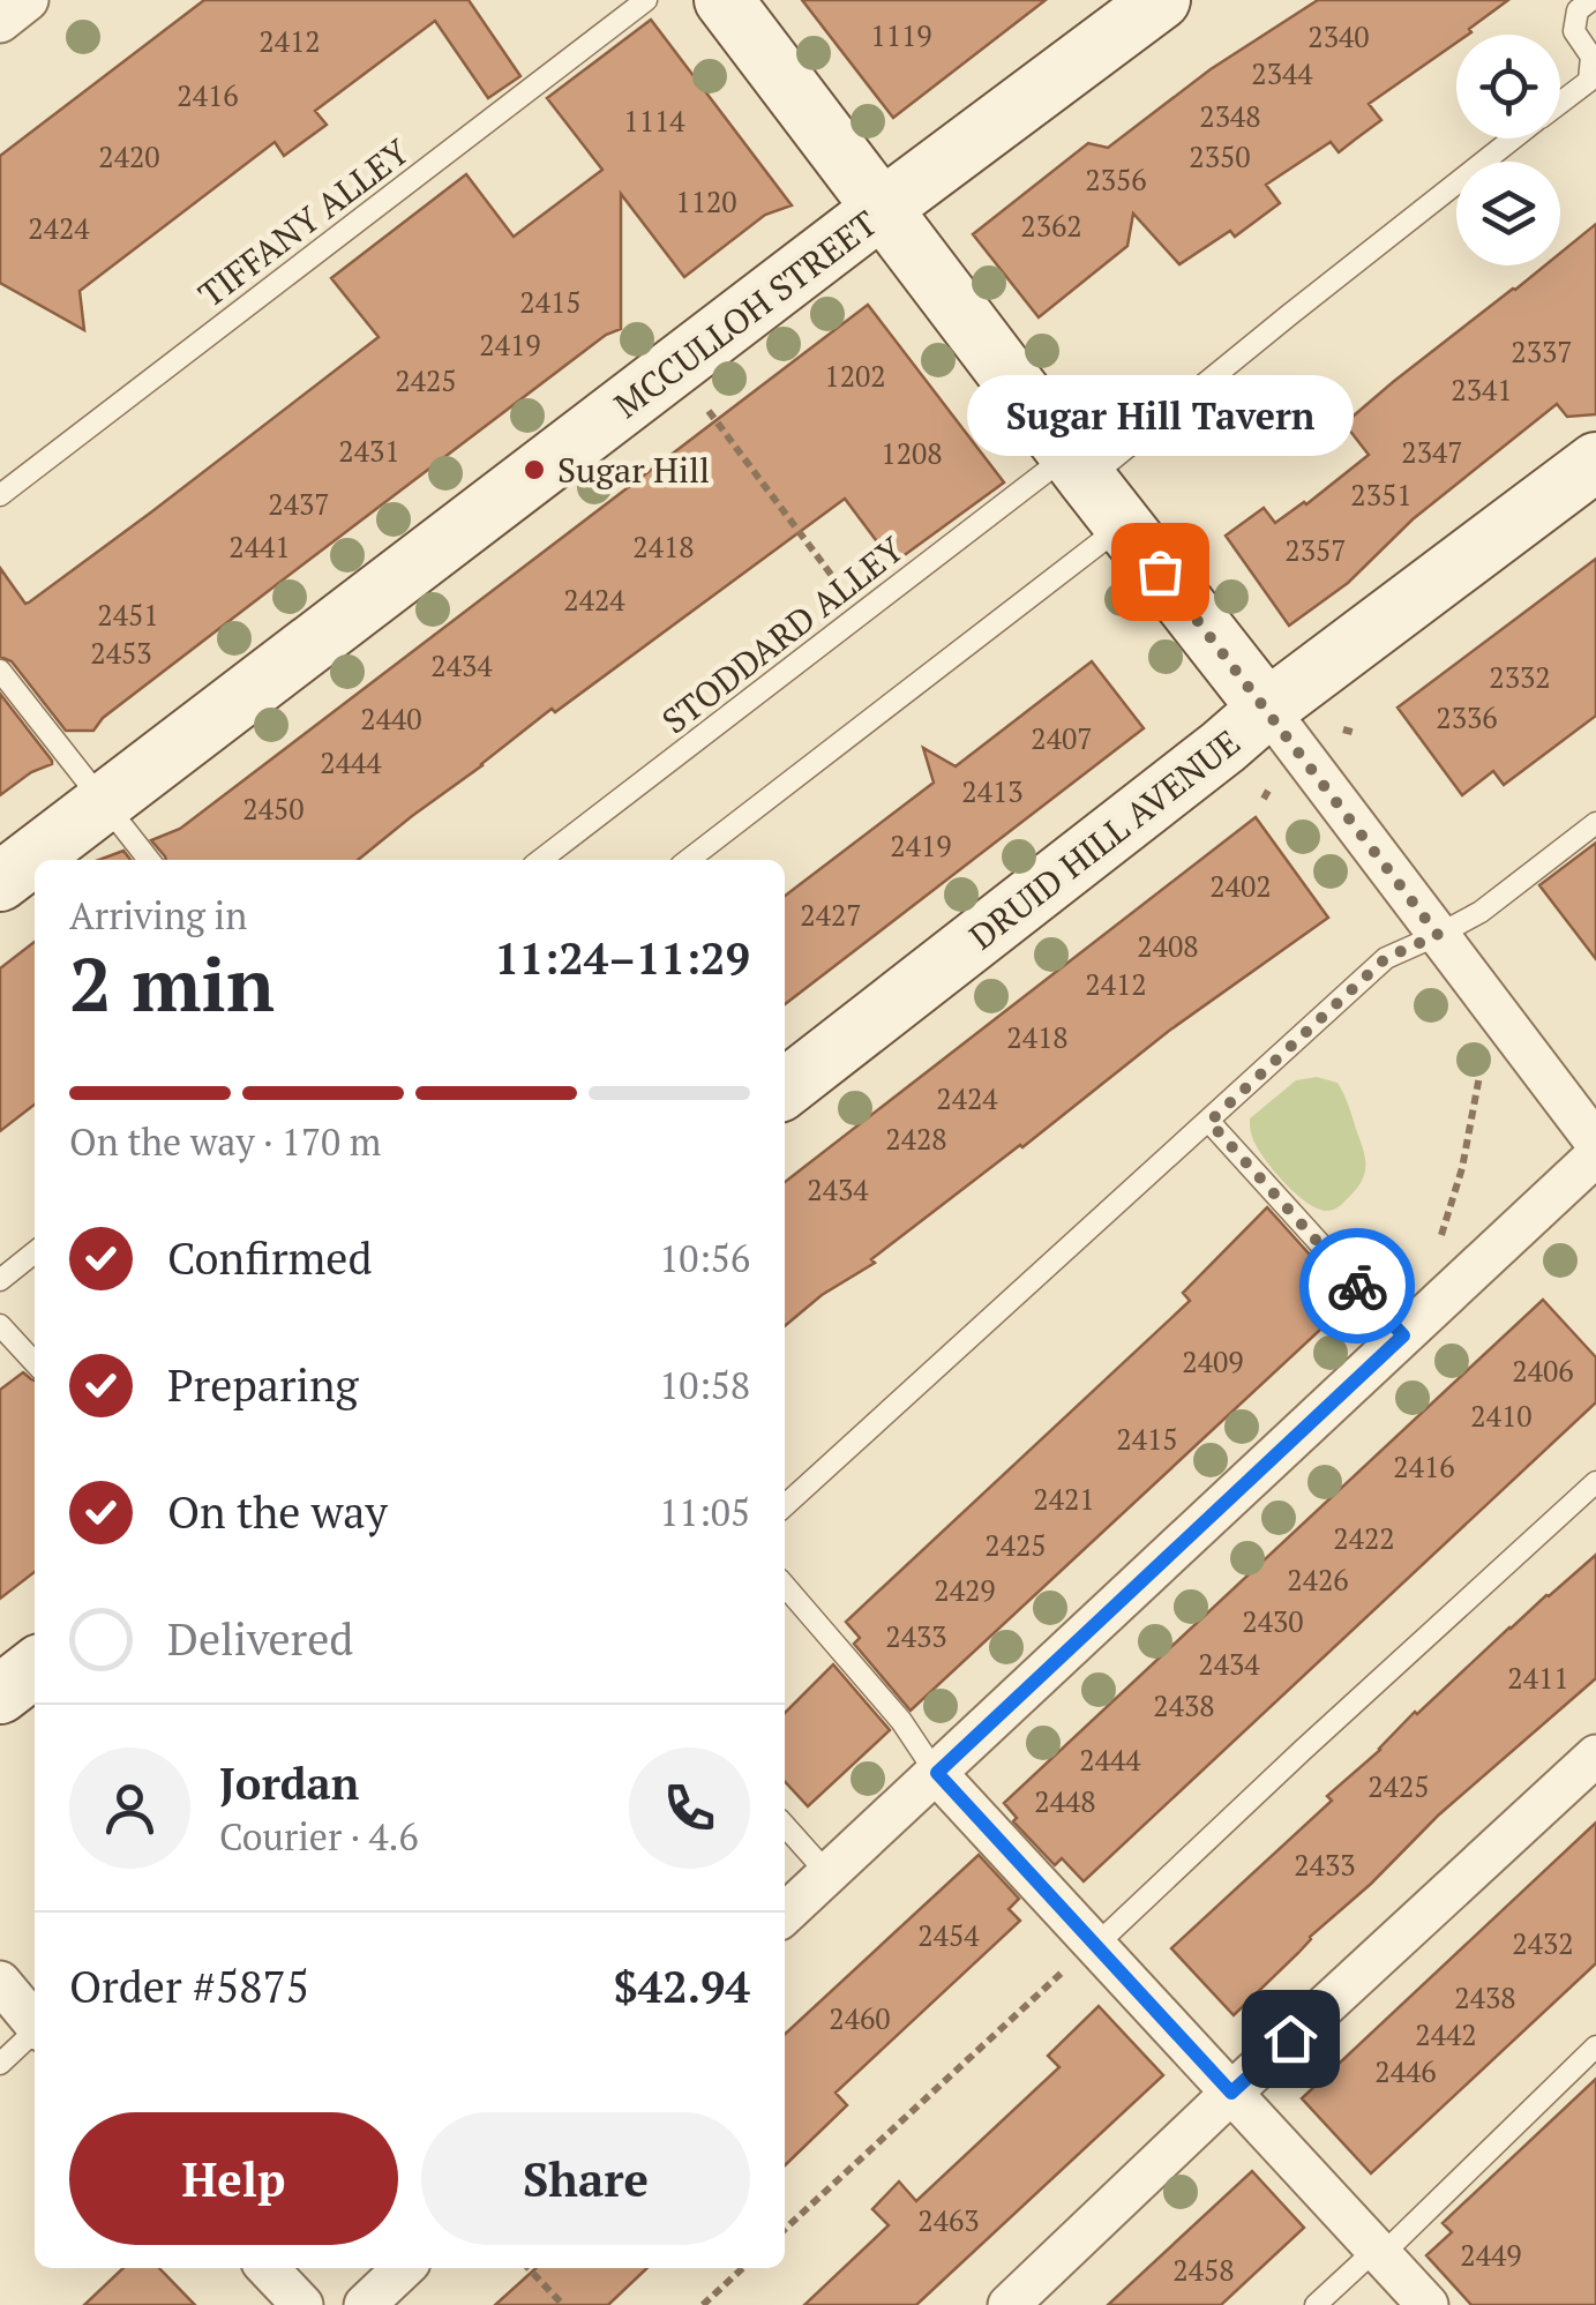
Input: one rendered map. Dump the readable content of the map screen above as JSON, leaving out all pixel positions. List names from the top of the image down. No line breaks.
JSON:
{"streets":{"main road":["MCCULLOH STREET","DRUID HILL AVENUE"],"lane":["TIFFANY ALLEY","STODDARD ALLEY"]},"places":["Sugar Hill","Sugar Hill Tavern"],"house_numbers":["1119","2340","2412","2344","2416","2348","1114","2420","2350","2356","1120","2362","2424","2415","2419","2337","1202","2425","2341","2431","2347","1208","2351","2437","2441","2418","2357","2424","2451","2453","2434","2332","2336","2440","2407","2444","2413","2450","2419","2402","2427","2408","2412","2418","2424","2428","2434","2409","2406","2410","2415","2416","2421","2422","2425","2426","2429","2430","2433","2434","2411","2438","2444","2425","2448","2433","2454","2432","2438","2460","2442","2446","2463","2449","2458"],"page":{"bubble":"Sugar Hill Tavern","heading":["2 min","Arriving in","11:24–11:29"],"panel":["Jordan","Courier · 4.6","Order #5875","$42.94"],"bar":"On the way · 170 m","list":[["Confirmed","10:56"],["Preparing","10:58"],["On the way","11:05"],"Delivered"],"buttons":["Help","Share"]}}
